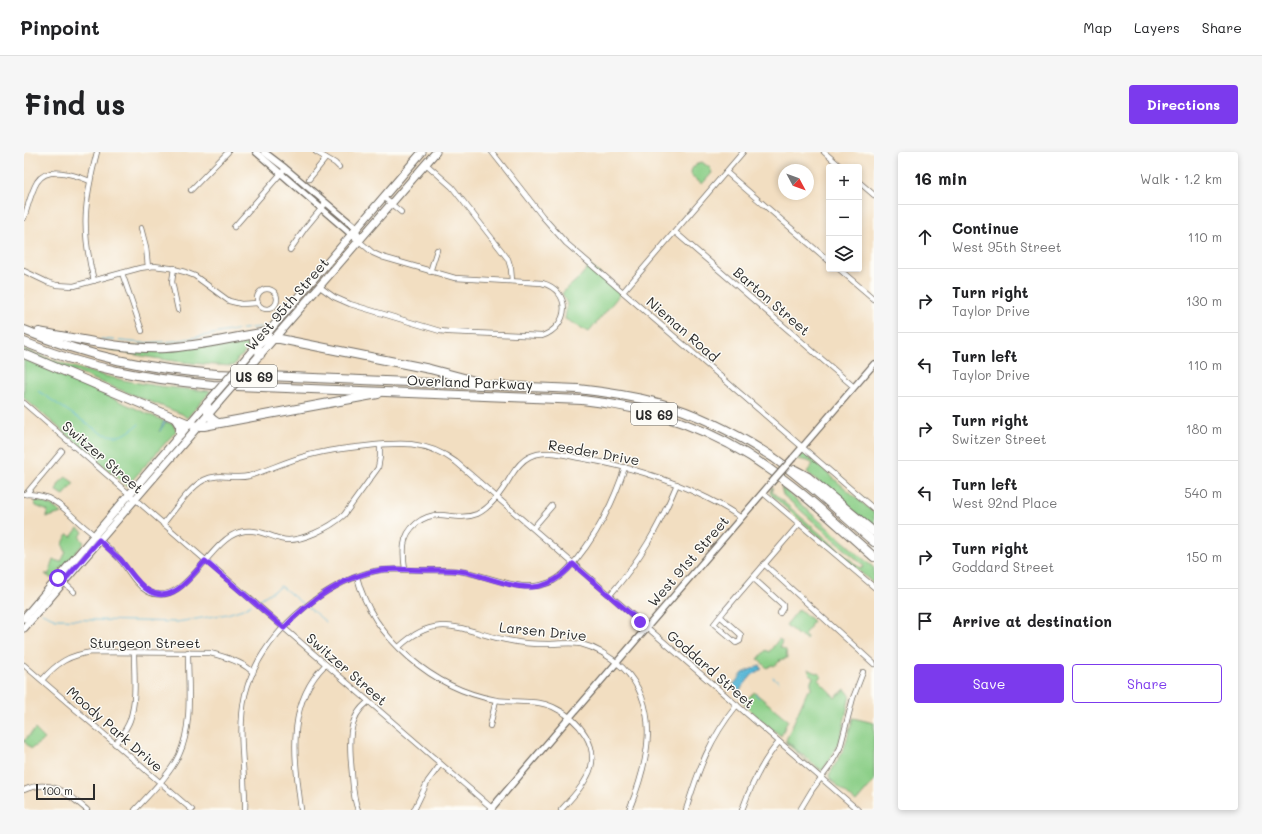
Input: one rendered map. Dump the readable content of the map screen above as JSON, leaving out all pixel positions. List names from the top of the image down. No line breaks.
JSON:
{"streets":{"highway":["US 69","Overland Parkway"],"main road":["West 95th Street"],"street":["Barton Street","Nieman Road","Reeder Drive","Switzer Street","West 91st Street","Larsen Drive","Sturgeon Street","Goddard Street","Moody Park Drive"]},"crossings":[["Barton Street","West 91st Street"],["West 95th Street","Switzer Street"],["Nieman Road","West 91st Street"],["Reeder Drive","West 91st Street"],["Reeder Drive","Goddard Street"],["Switzer Street","West 91st Street"],["Switzer Street","Goddard Street"],["West 91st Street","Larsen Drive"],["West 91st Street","Goddard Street"],["Sturgeon Street","Moody Park Drive"]],"scale_bar":"100 m","north":"bottom right","page":{"header":"Pinpoint","nav":["Map","Layers","Share"],"buttons":["Directions",["Save","Share"]],"title":"Find us","heading":["16 min","Walk · 1.2 km"],"map_buttons":["+","−"],"list":[["Continue","West 95th Street","110 m"],["Turn right","Taylor Drive","130 m"],["Turn left","Taylor Drive","110 m"],["Turn right","Switzer Street","180 m"],["Turn left","West 92nd Place","540 m"],["Turn right","Goddard Street","150 m"],"Arrive at destination"],"scale":"100 m"}}
